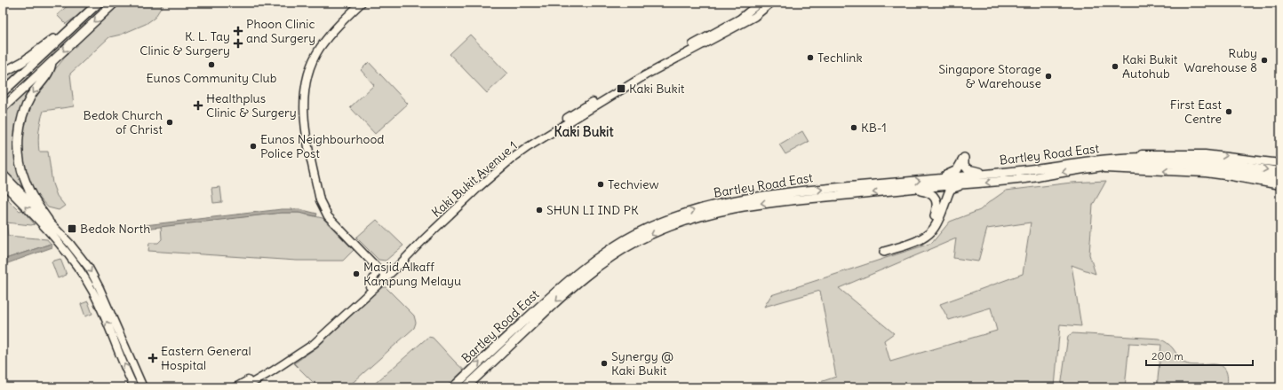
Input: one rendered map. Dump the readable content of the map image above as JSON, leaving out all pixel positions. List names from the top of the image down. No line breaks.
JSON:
{"streets":{"highway":["Bartley Road East"],"main road":["Kaki Bukit Avenue 1"]},"districts":["Kaki Bukit"],"places":{"health":["Phoon Clinic and Surgery","K. L. Tay Clinic & Surgery","Healthplus Clinic & Surgery","Eastern General Hospital"],"other":["Techlink","Ruby Warehouse 8","Eunos Community Club","Kaki Bukit Autohub","Singapore Storage & Warehouse","First East Centre","Bedok Church of Christ","KB-1","Eunos Neighbourhood Police Post","Techview","SHUN LI IND PK","Masjid Alkaff Kampung Melayu","Synergy @ Kaki Bukit"],"transit":["Kaki Bukit","Bedok North"]},"scale_bar":"200 m"}
